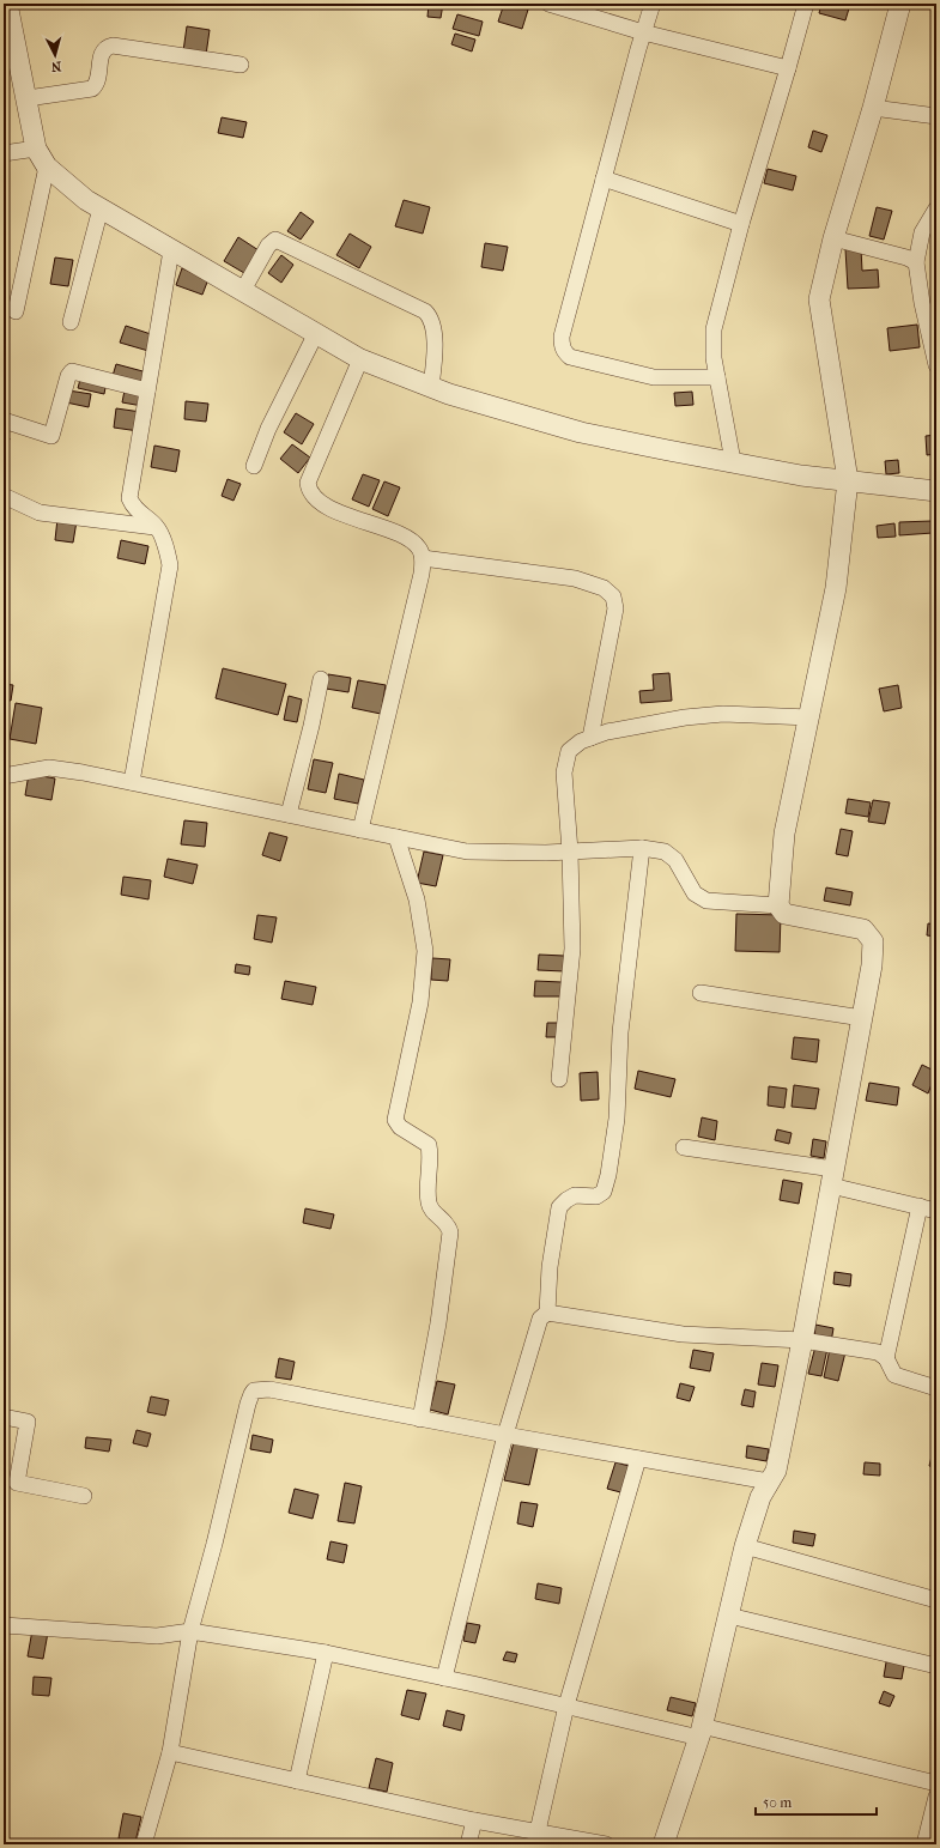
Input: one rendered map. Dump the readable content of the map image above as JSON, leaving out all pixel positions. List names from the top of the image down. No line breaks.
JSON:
{"scale_bar":"50 m","north":"bottom"}
